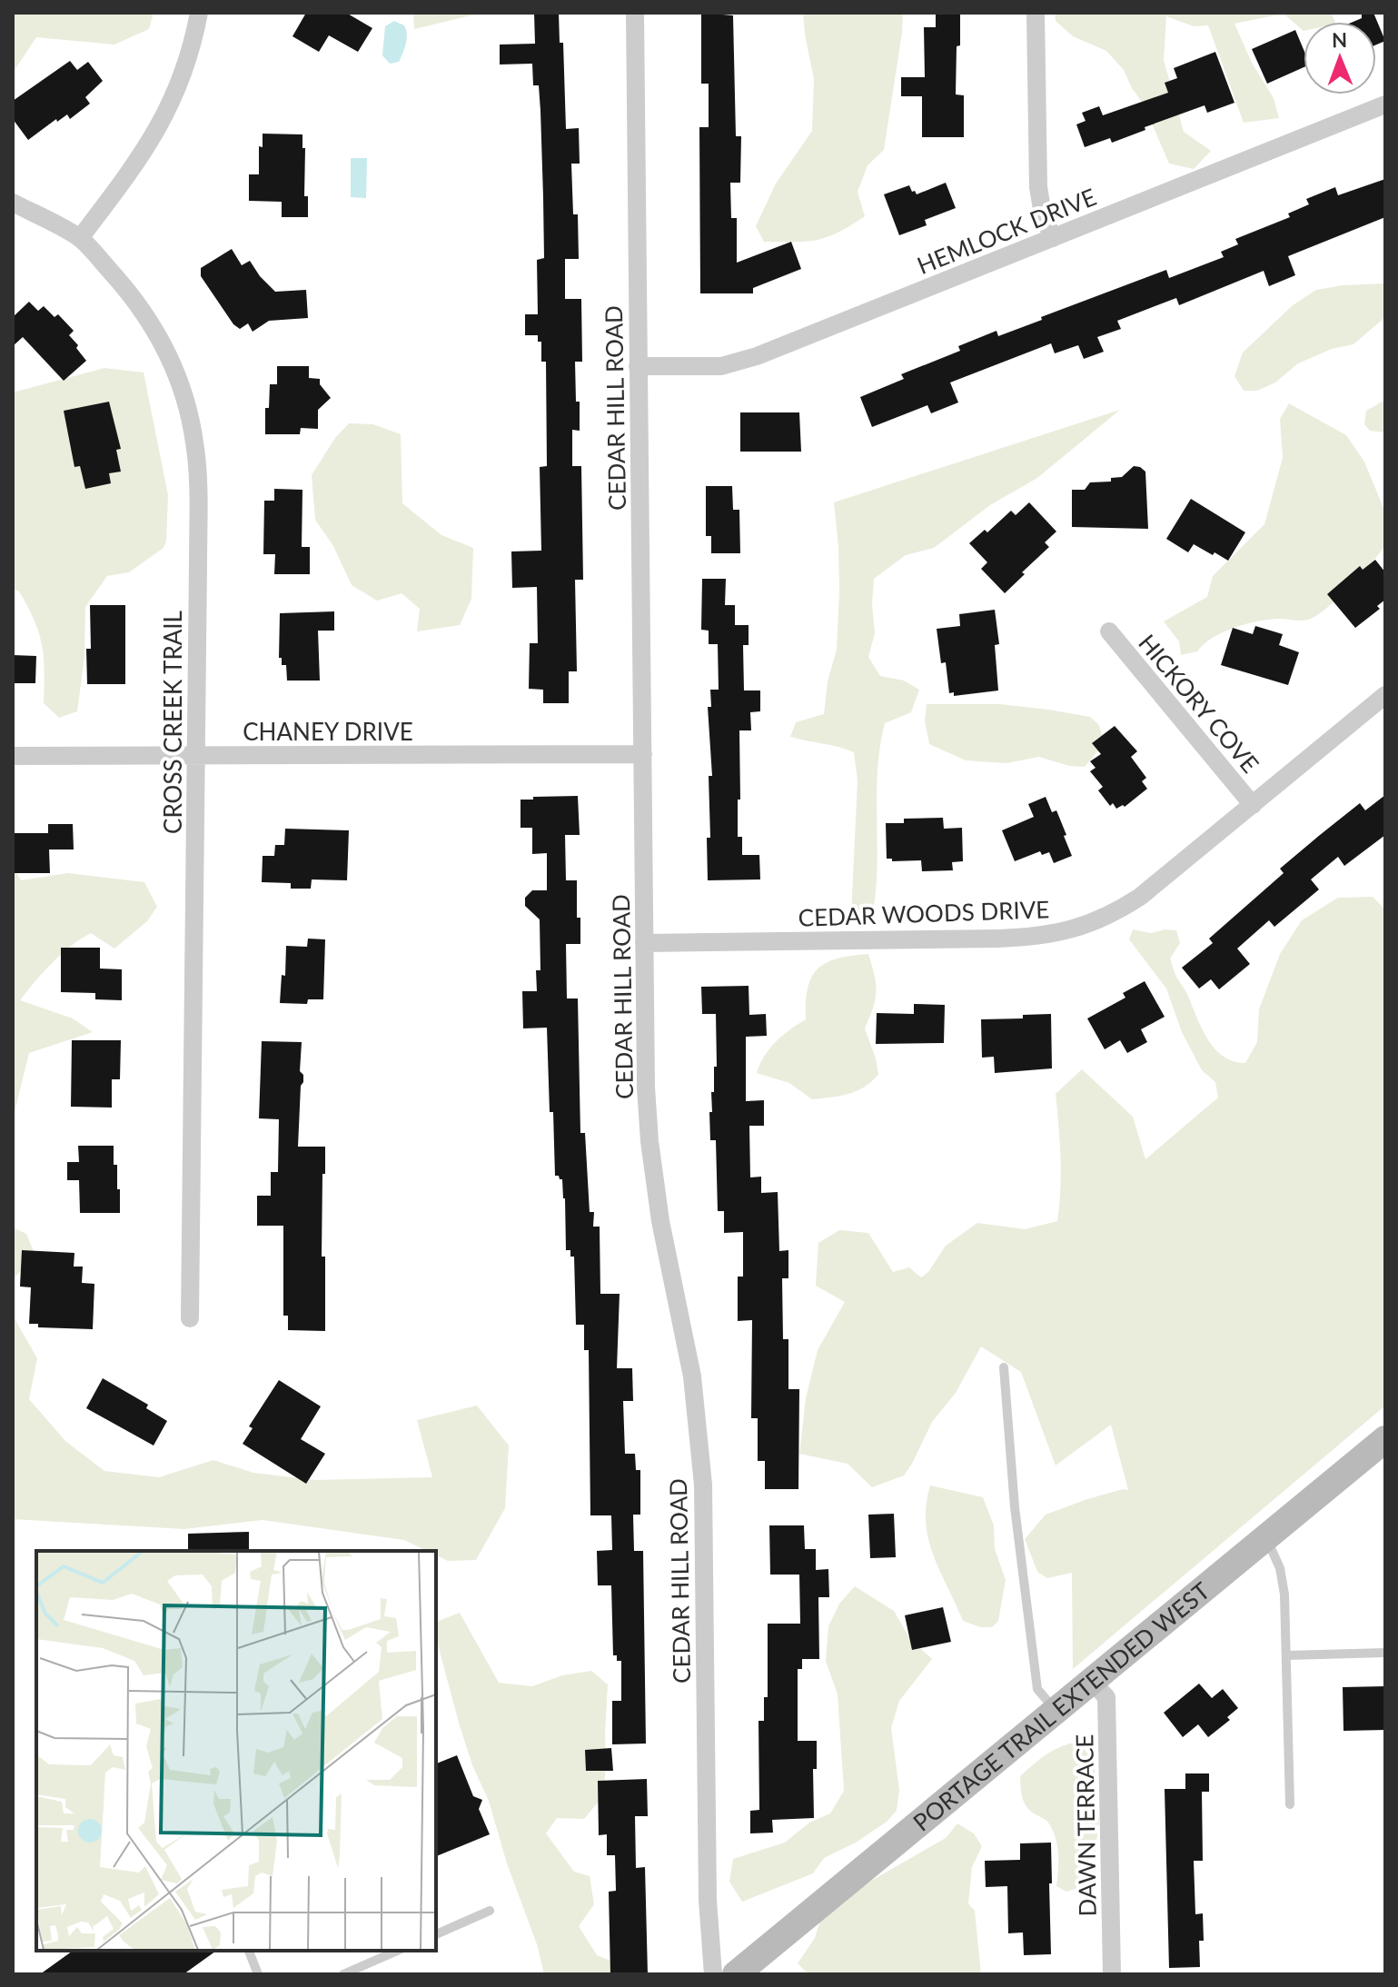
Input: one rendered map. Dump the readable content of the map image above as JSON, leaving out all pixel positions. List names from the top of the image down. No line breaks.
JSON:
{"streets":{"main road":["PORTAGE TRAIL EXTENDED WEST"],"street":["HEMLOCK DRIVE","CEDAR HILL ROAD","HICKORY COVE","CROSS CREEK TRAIL","CHANEY DRIVE","CEDAR WOODS DRIVE","DAWN TERRACE"]},"crossings":[["HEMLOCK DRIVE","CEDAR HILL ROAD"],["CEDAR HILL ROAD","CHANEY DRIVE"],["CEDAR HILL ROAD","CEDAR WOODS DRIVE"],["HICKORY COVE","CEDAR WOODS DRIVE"],["CROSS CREEK TRAIL","CHANEY DRIVE"],["PORTAGE TRAIL EXTENDED WEST","DAWN TERRACE"]],"north":"top"}
